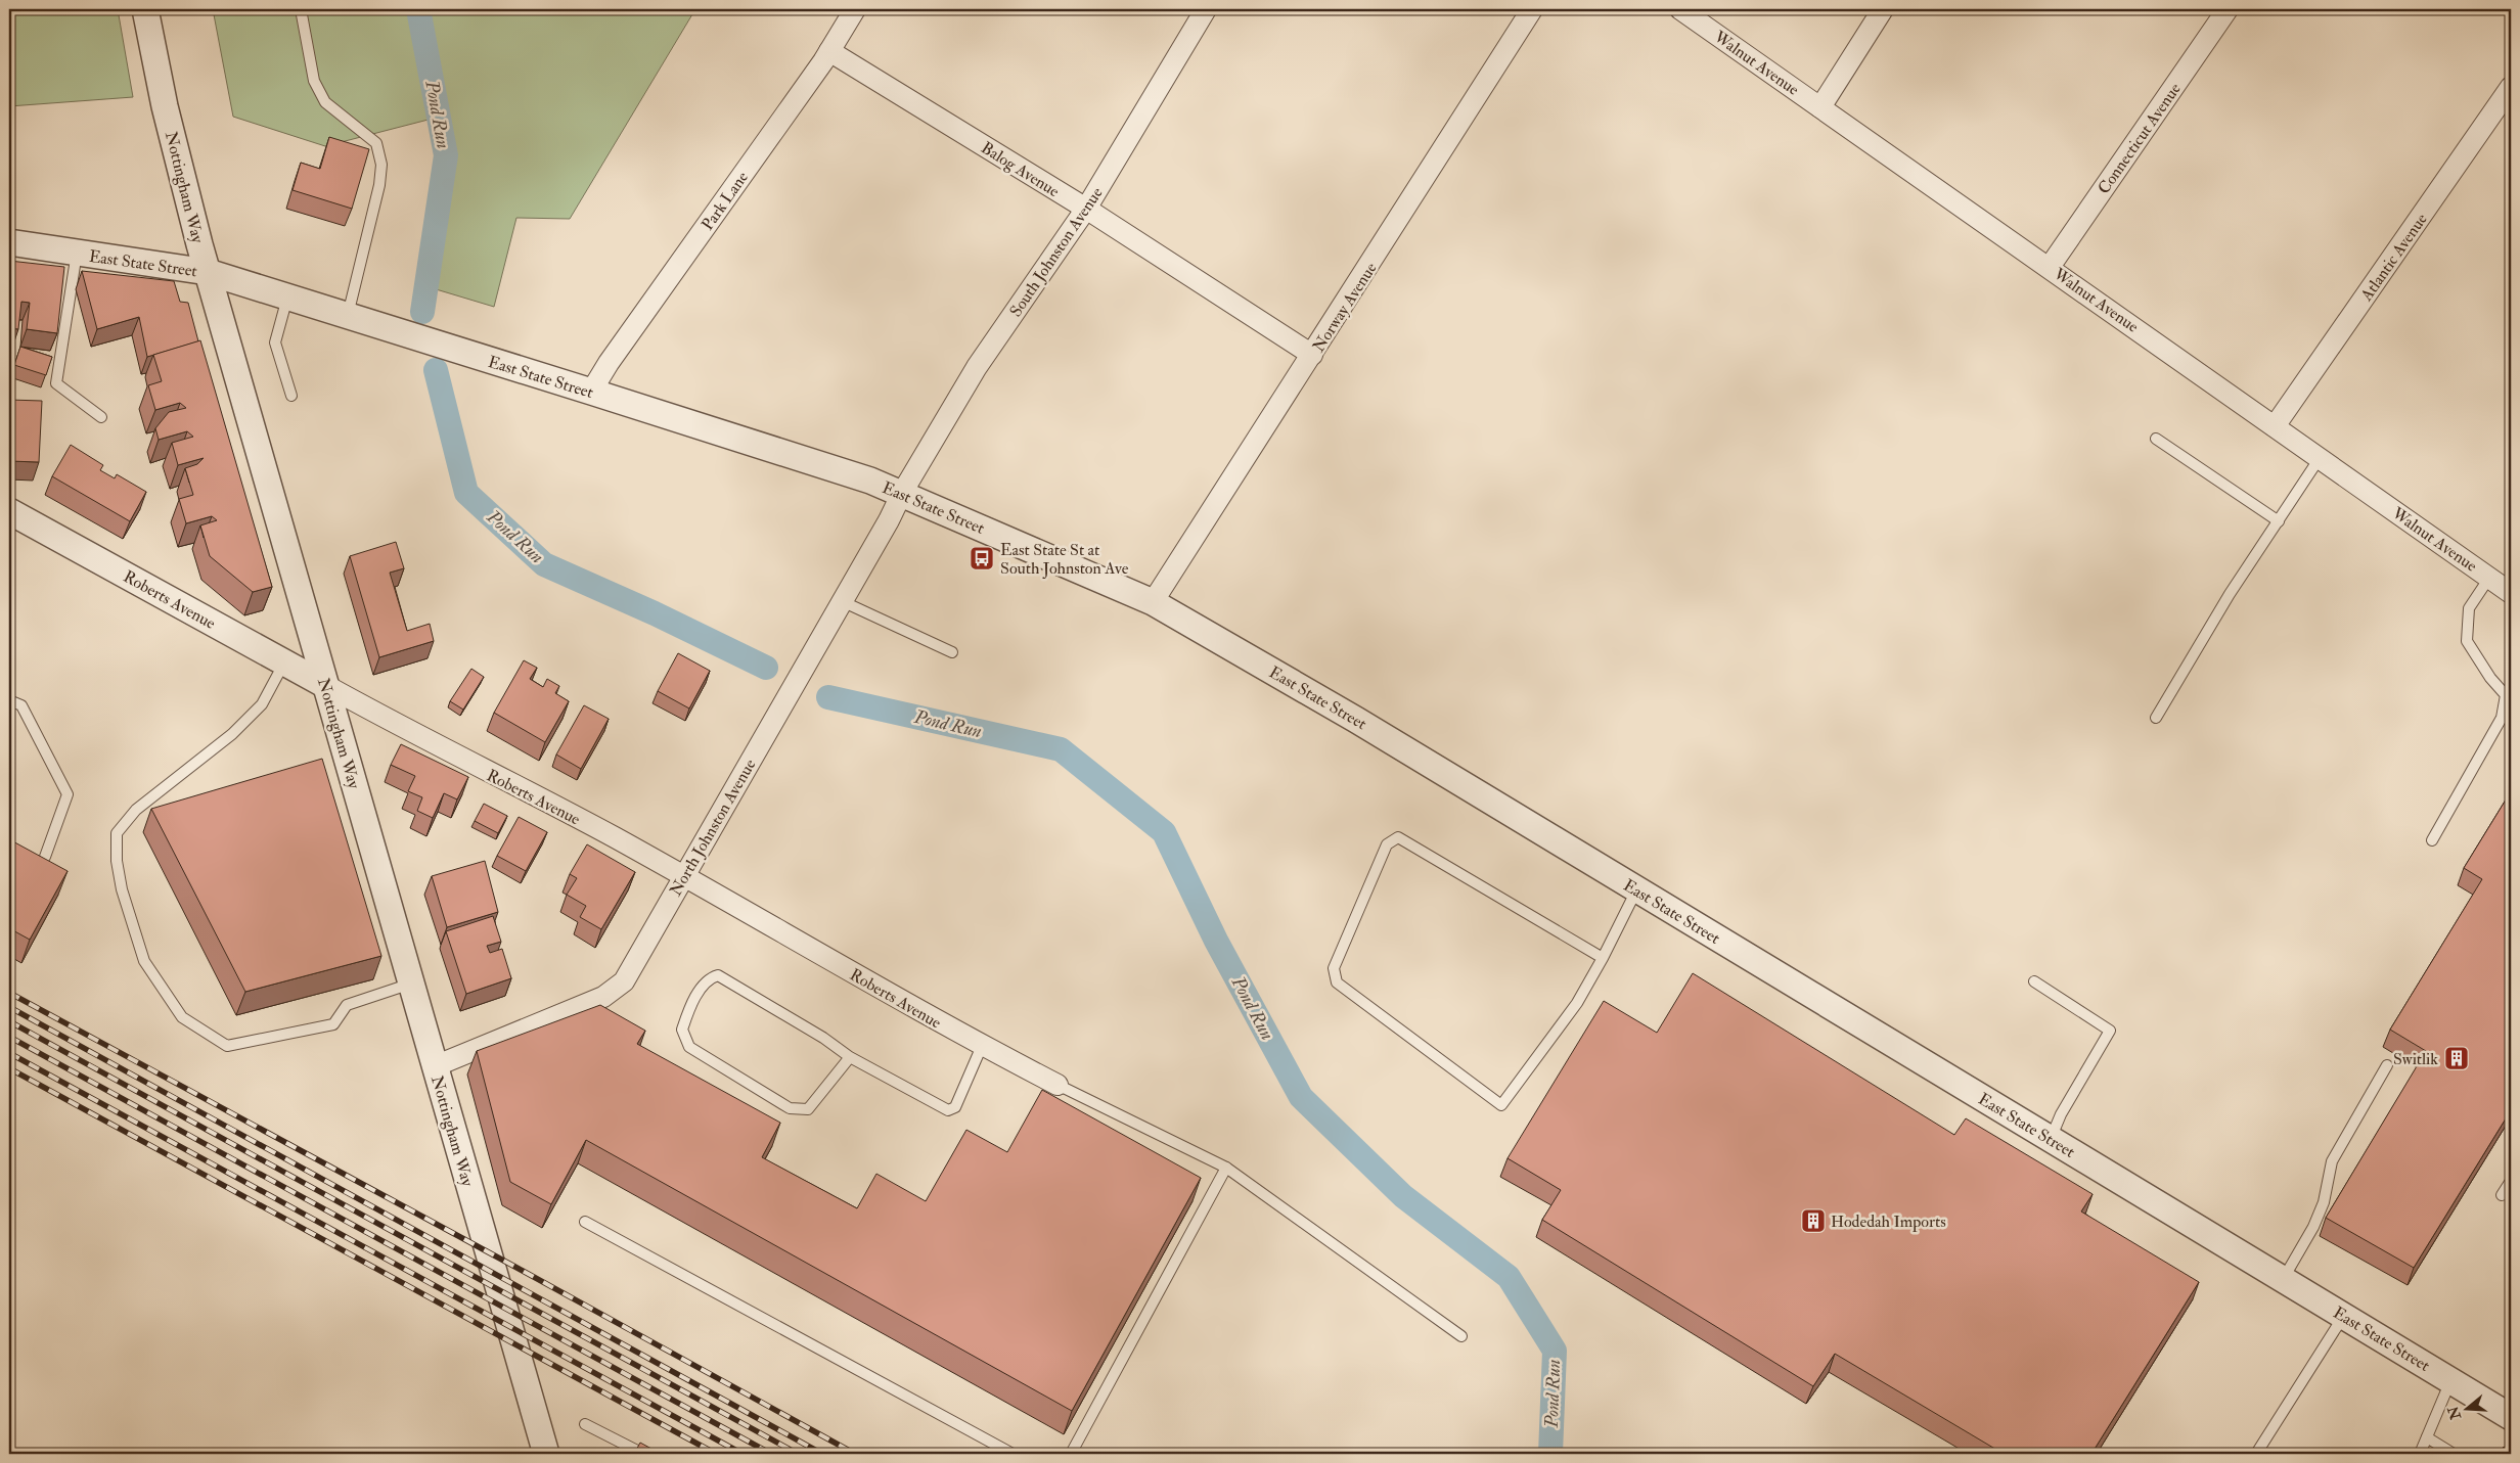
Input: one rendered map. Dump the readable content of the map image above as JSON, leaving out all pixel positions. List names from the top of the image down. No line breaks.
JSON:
{"streets":{"street":["Walnut Avenue","Connecticut Avenue","Balog Avenue","Nottingham Way","Park Lane","South Johnston Avenue","Atlantic Avenue","East State Street","Norway Avenue","Roberts Avenue","North Johnston Avenue"]},"crossings":[["Walnut Avenue","Connecticut Avenue"],["Walnut Avenue","Atlantic Avenue"],["Balog Avenue","Park Lane"],["Balog Avenue","South Johnston Avenue"],["Balog Avenue","Norway Avenue"],["Nottingham Way","East State Street"],["Nottingham Way","Roberts Avenue"],["Nottingham Way","North Johnston Avenue"],["Park Lane","East State Street"],["South Johnston Avenue","East State Street"],["South Johnston Avenue","North Johnston Avenue"],["East State Street","Norway Avenue"],["East State Street","North Johnston Avenue"],["Roberts Avenue","North Johnston Avenue"]],"water":["Pond Run"],"places":{"bus stop":["East State St at South Johnston Ave"],"building":["Switlik","Hodedah Imports"]},"north":"left"}
